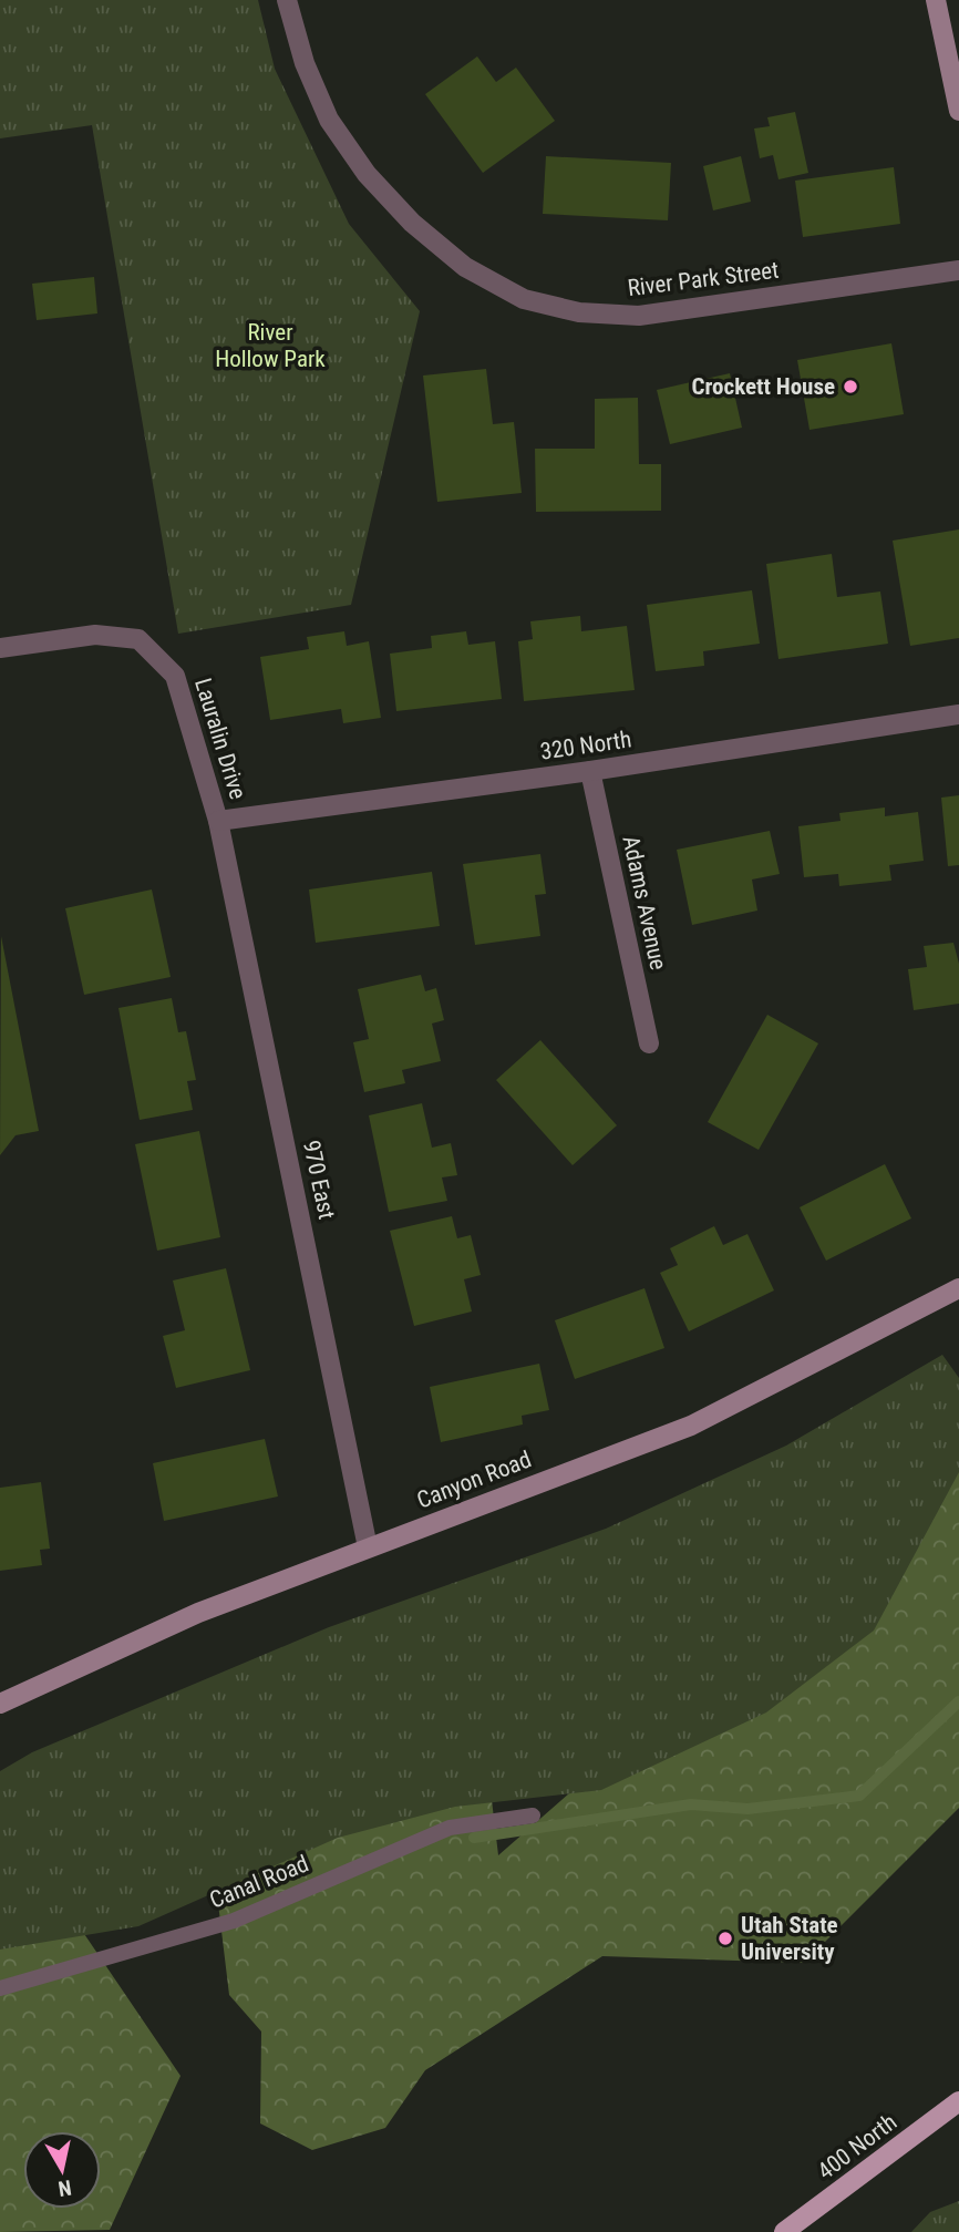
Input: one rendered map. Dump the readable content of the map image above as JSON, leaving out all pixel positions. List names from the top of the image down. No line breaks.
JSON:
{"streets":{"main road":["400 North"],"street":["River Park Street","Lauralin Drive","320 North","Adams Avenue","970 East","Canyon Road"],"lane":["Canal Road"]},"crossings":[["Lauralin Drive","320 North"],["Lauralin Drive","970 East"],["320 North","Adams Avenue"],["320 North","970 East"],["970 East","Canyon Road"]],"parks":["River Hollow Park"],"places":["Crockett House","Utah State University"],"north":"bottom"}
